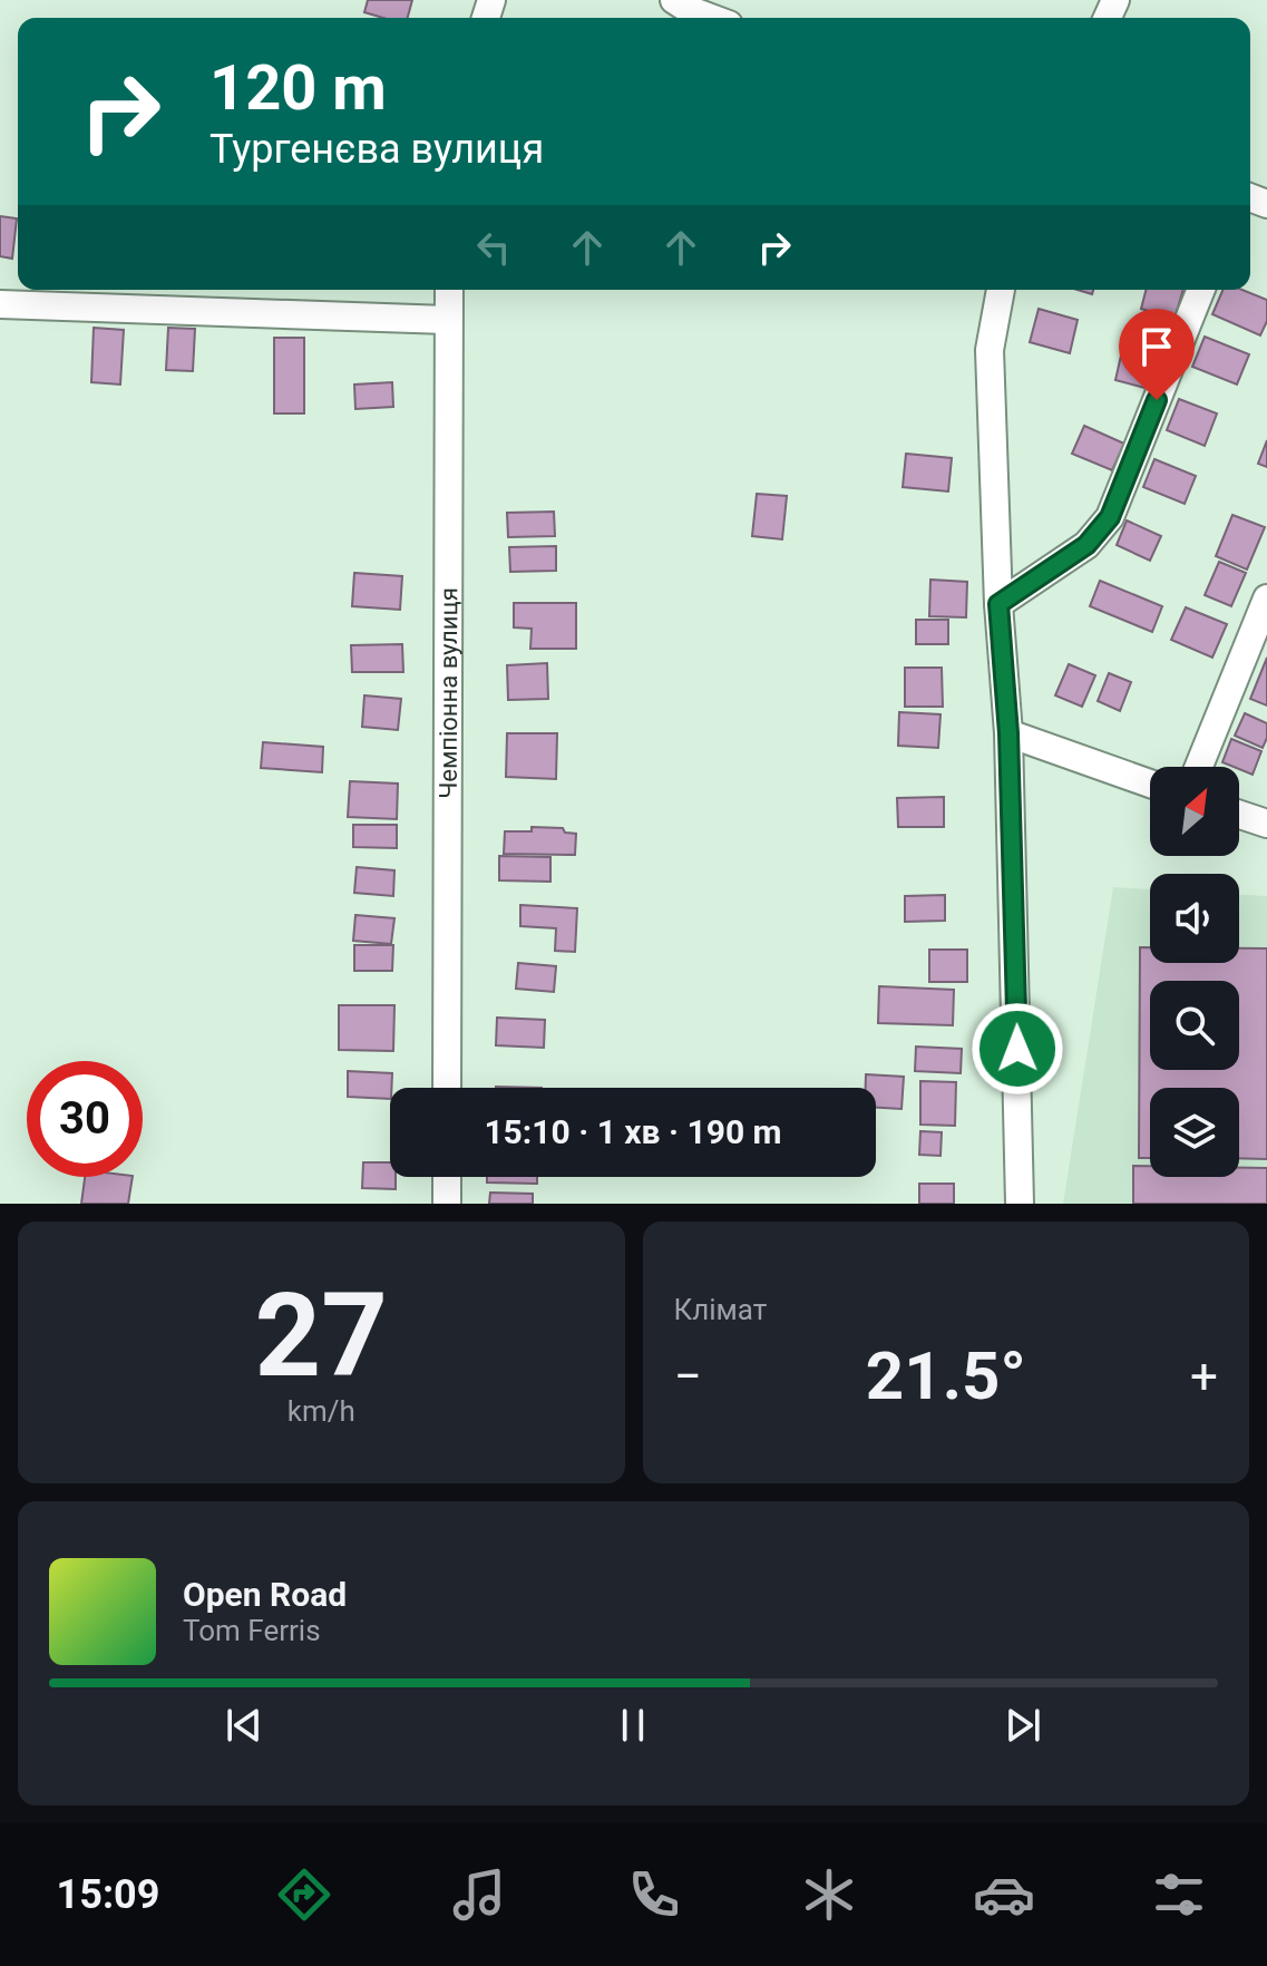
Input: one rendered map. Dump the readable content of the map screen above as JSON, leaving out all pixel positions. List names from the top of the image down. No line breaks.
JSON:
{"streets":{"street":["Чемпіонна вулиця"]},"north":"top right","page":{"turn":["120 m","Тургенєва вулиця"],"limit":"30","trip":"15:10 · 1 хв · 190 m","tile":[["27","km/h"],"Клімат"],"heat":["−","21.5°","+"],"song":["Open Road","Tom Ferris"],"tabs":"15:09"}}
